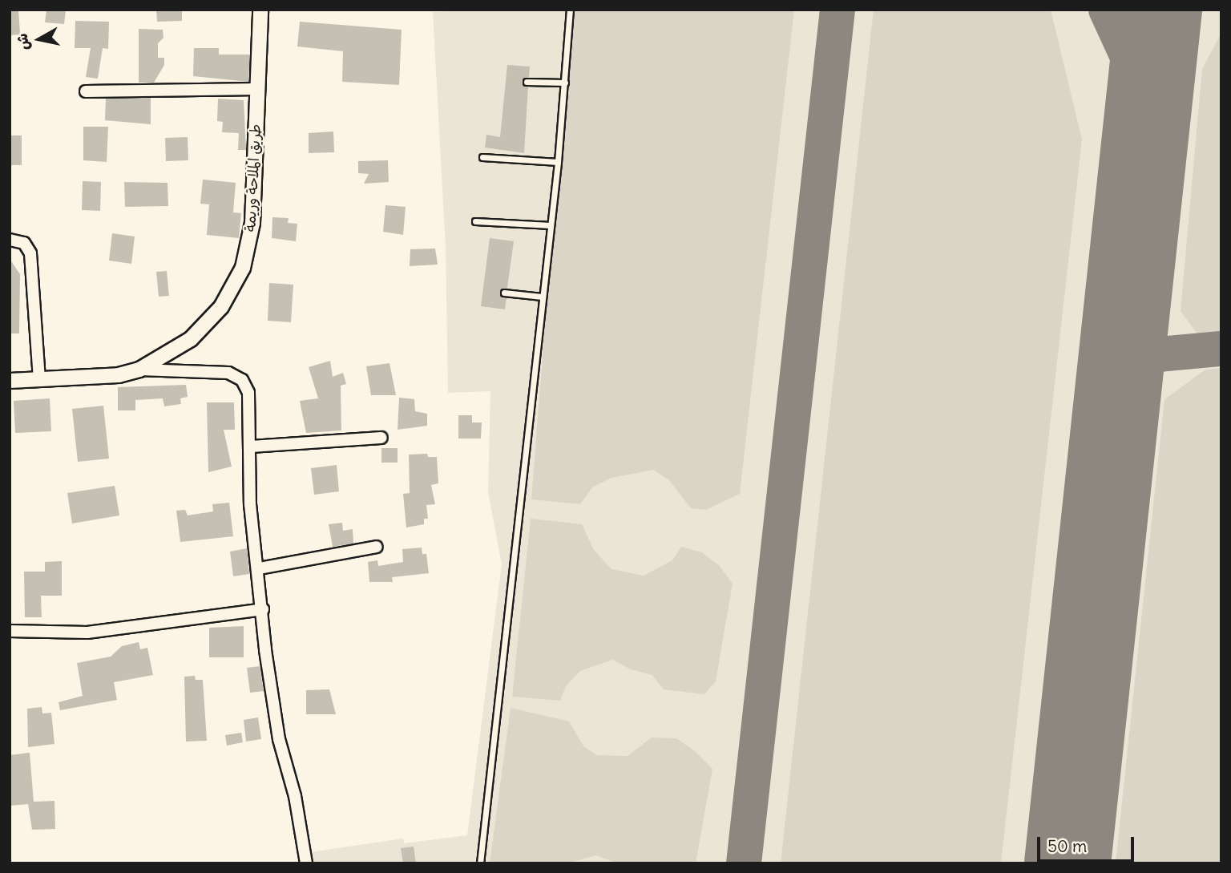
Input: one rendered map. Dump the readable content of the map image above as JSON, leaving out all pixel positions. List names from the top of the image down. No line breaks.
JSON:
{"streets":{"street":["طريق الملاحة وريمة"]},"scale_bar":"50 m","north":"left"}
